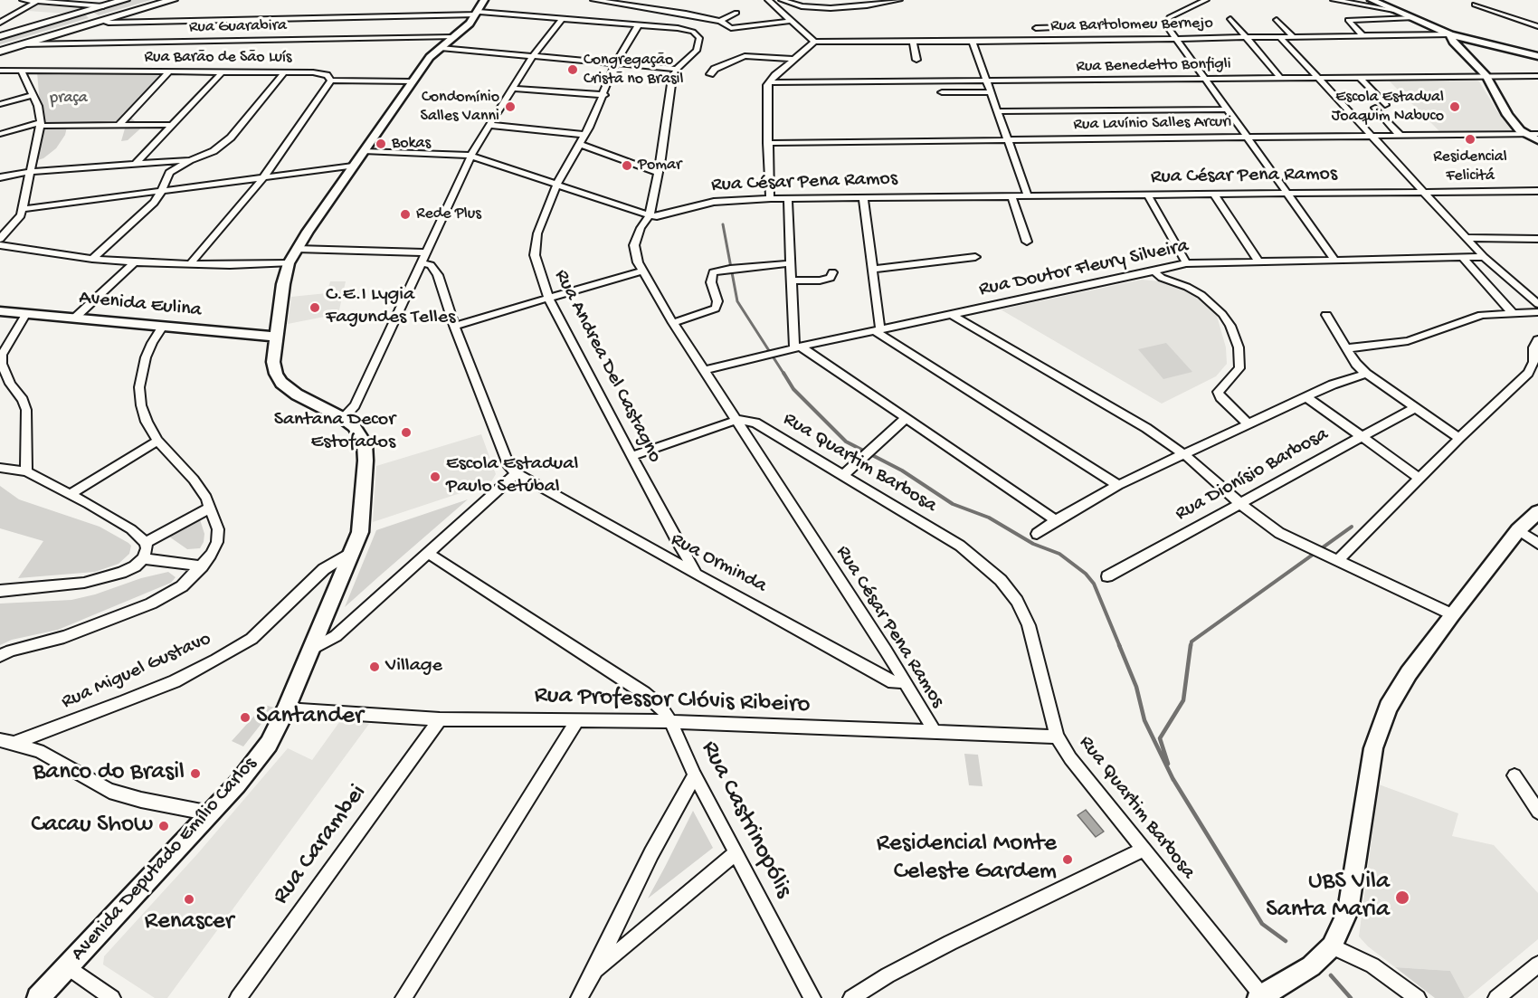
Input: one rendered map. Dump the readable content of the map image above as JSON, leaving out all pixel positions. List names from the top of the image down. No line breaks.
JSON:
{"streets":{"main road":["Avenida Eulina","Avenida Deputado Emílio Carlos"],"street":["Rua Bartolomeu Bernejo","Rua Guarabira","Rua Barão de São Luís","Rua Benedetto Bonfigli","Rua Lavínio Salles Arcuri","Rua César Pena Ramos","Rua Doutor Fleury Silveira","Rua Andrea Del Castagno","Rua Quartim Barbosa","Rua Dionísio Barbosa","Rua Orminda","Rua Miguel Gustavo","Rua Professor Clóvis Ribeiro","Rua Castrinopólis","Rua Carambei"]},"crossings":[["Rua Guarabira","Avenida Deputado Emílio Carlos"],["Rua Barão de São Luís","Avenida Deputado Emílio Carlos"],["Rua César Pena Ramos","Rua Doutor Fleury Silveira"],["Rua César Pena Ramos","Rua Quartim Barbosa"],["Rua César Pena Ramos","Rua Orminda"],["Rua César Pena Ramos","Rua Professor Clóvis Ribeiro"],["Avenida Eulina","Avenida Deputado Emílio Carlos"],["Rua Andrea Del Castagno","Rua Orminda"],["Rua Quartim Barbosa","Rua Professor Clóvis Ribeiro"],["Rua Miguel Gustavo","Avenida Deputado Emílio Carlos"],["Rua Professor Clóvis Ribeiro","Rua Castrinopólis"],["Rua Professor Clóvis Ribeiro","Rua Carambei"],["Rua Professor Clóvis Ribeiro","Avenida Deputado Emílio Carlos"]],"parks":["praça"],"places":["Congregação Cristã no Brasil","Condomínio Salles Vanni","Escola Estadual Joaquim Nabuco","Residencial Felicitá","Bokas","Pomar","Rede Plus","C.E.I Lygia Fagundes Telles","Santana Decor Estofados","Escola Estadual Paulo Setúbal","Village","Santander","Banco do Brasil","Cacau Show","Residencial Monte Celeste Gardem","UBS Vila Santa Maria","Renascer"]}
